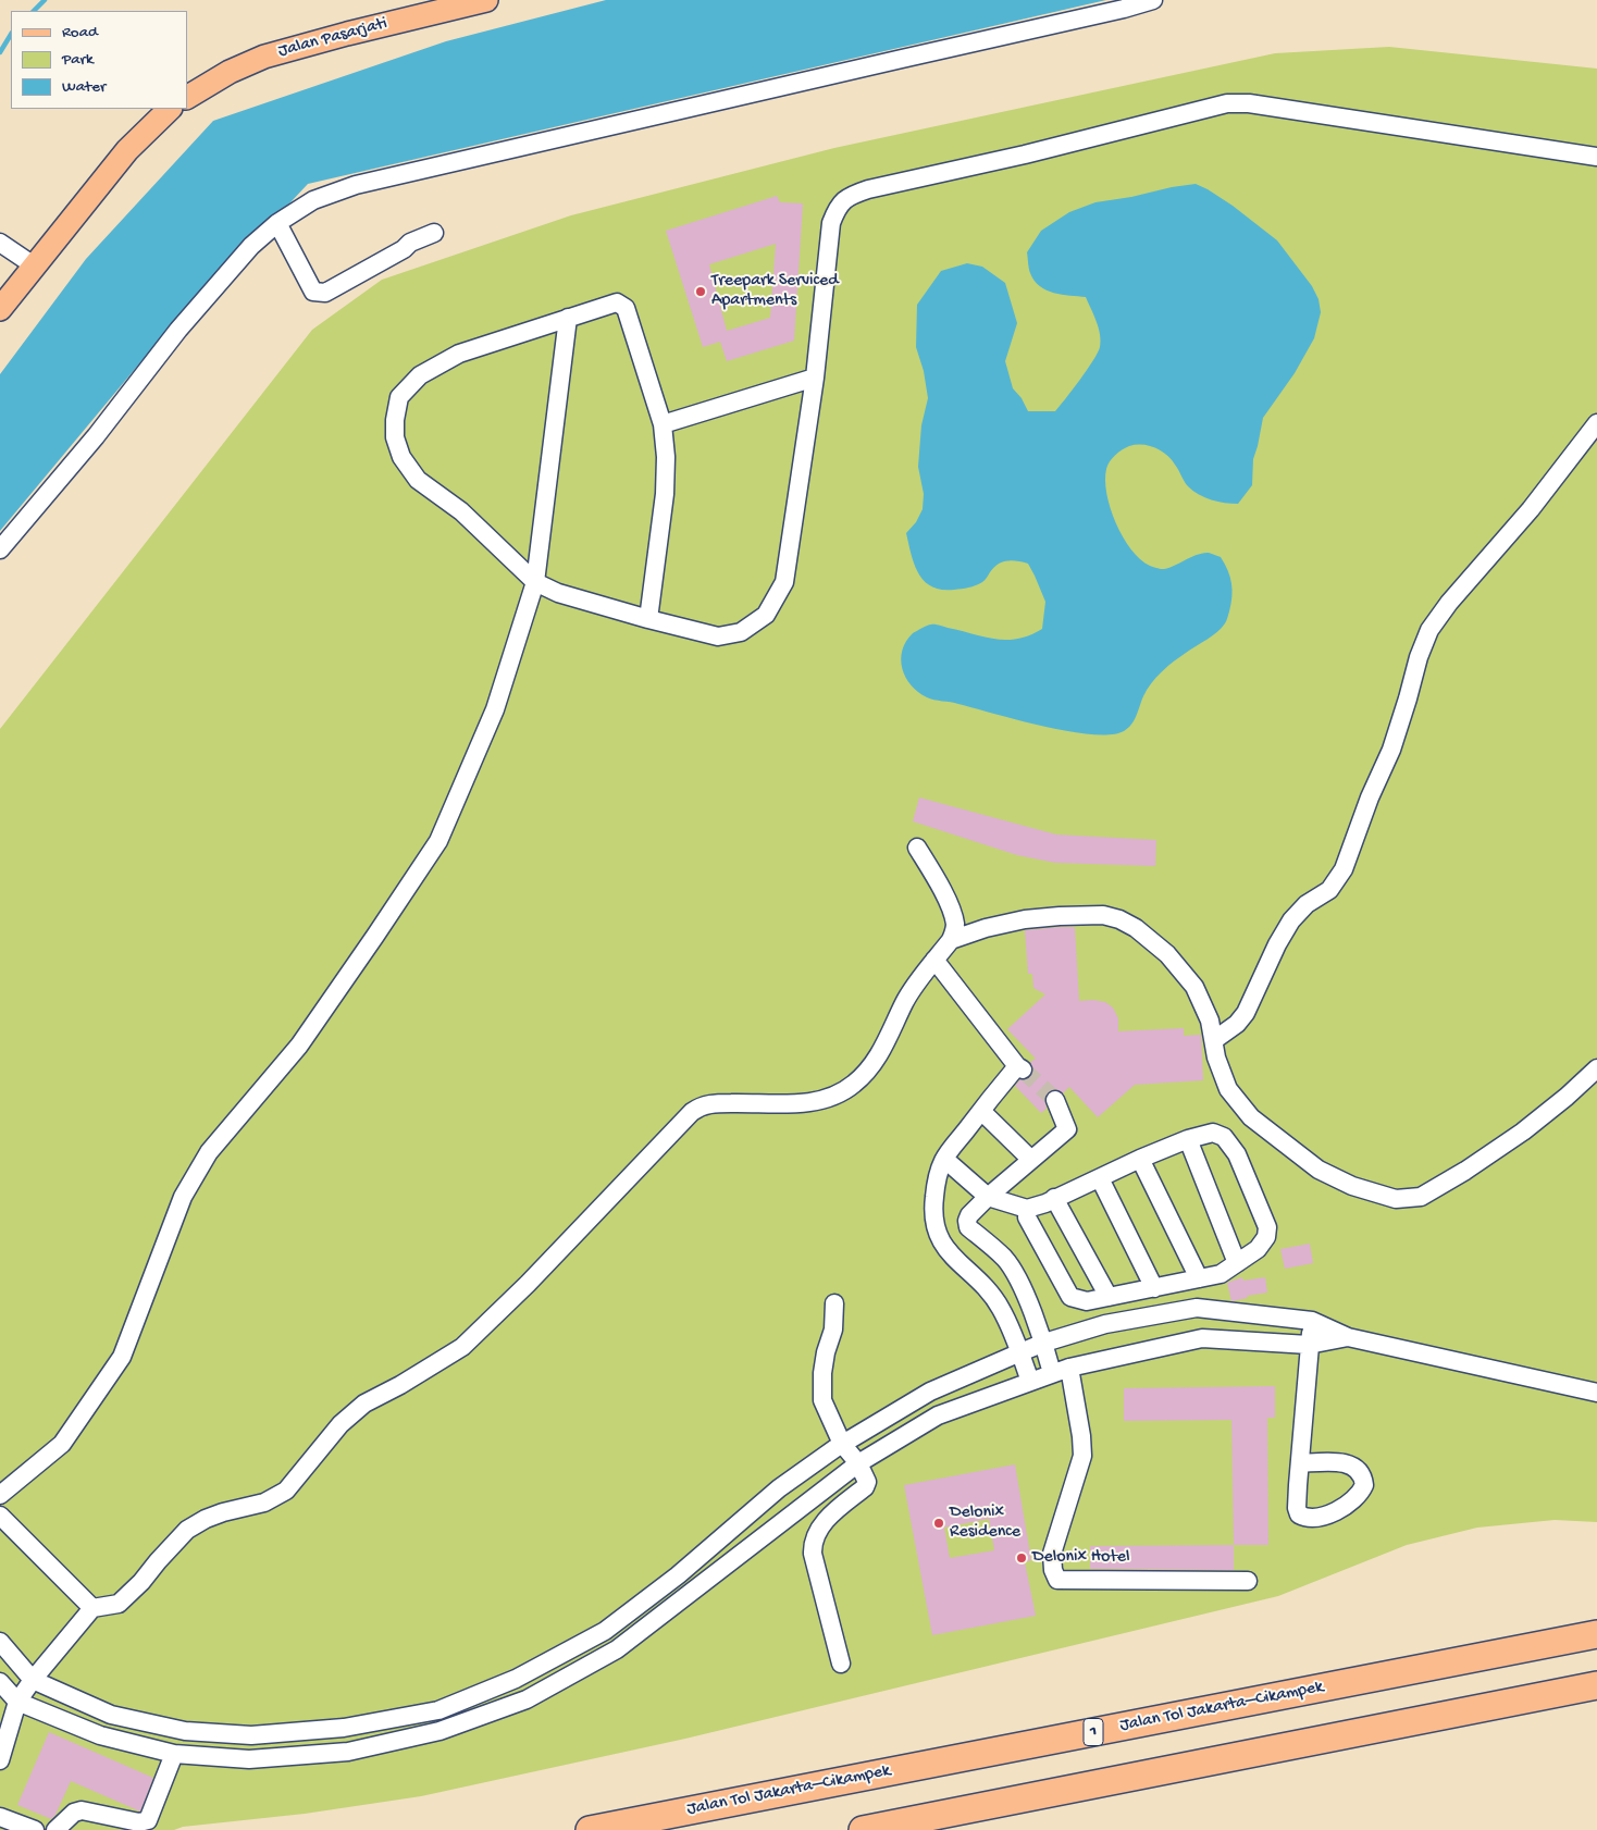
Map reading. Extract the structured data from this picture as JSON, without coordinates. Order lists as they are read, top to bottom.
{
  "streets": {
    "highway": ["Jalan Tol Jakarta–Cikampek", "1"],
    "main road": ["Jalan Pasarjati"]
  },
  "places": ["Treepark Serviced Apartments", "Delonix Residence", "Delonix Hotel"],
  "legend": ["Road", "Park", "Water"]
}
